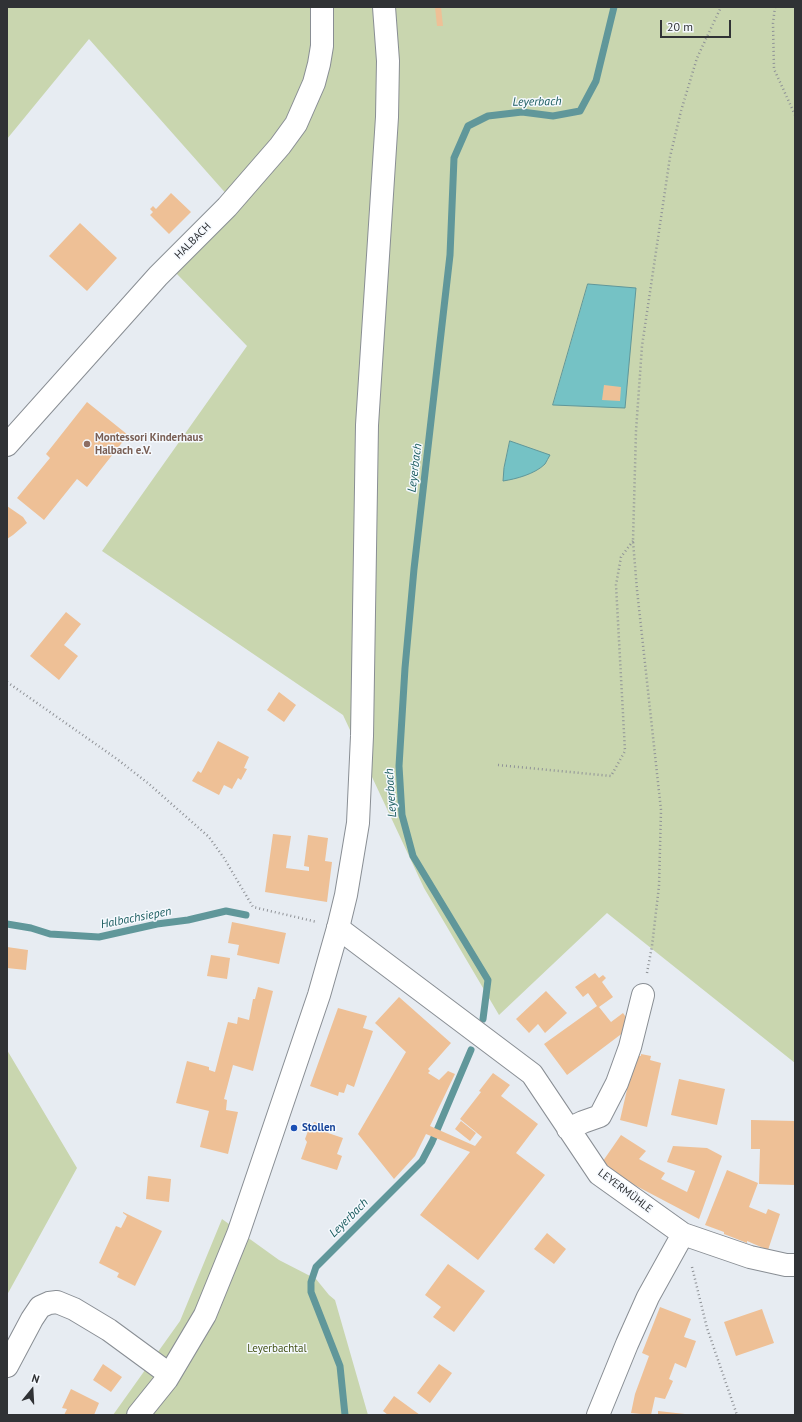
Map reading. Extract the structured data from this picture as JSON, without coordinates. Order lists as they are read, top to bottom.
{
  "streets": {
    "main road": ["HALBACH", "LEYERMÜHLE"]
  },
  "water": ["Leyerbach", "Halbachsiepen"],
  "parks": ["Leyerbachtal"],
  "places": ["Montessori Kinderhaus Halbach e.V.", "Stollen"],
  "scale_bar": "20 m",
  "north": "top"
}
